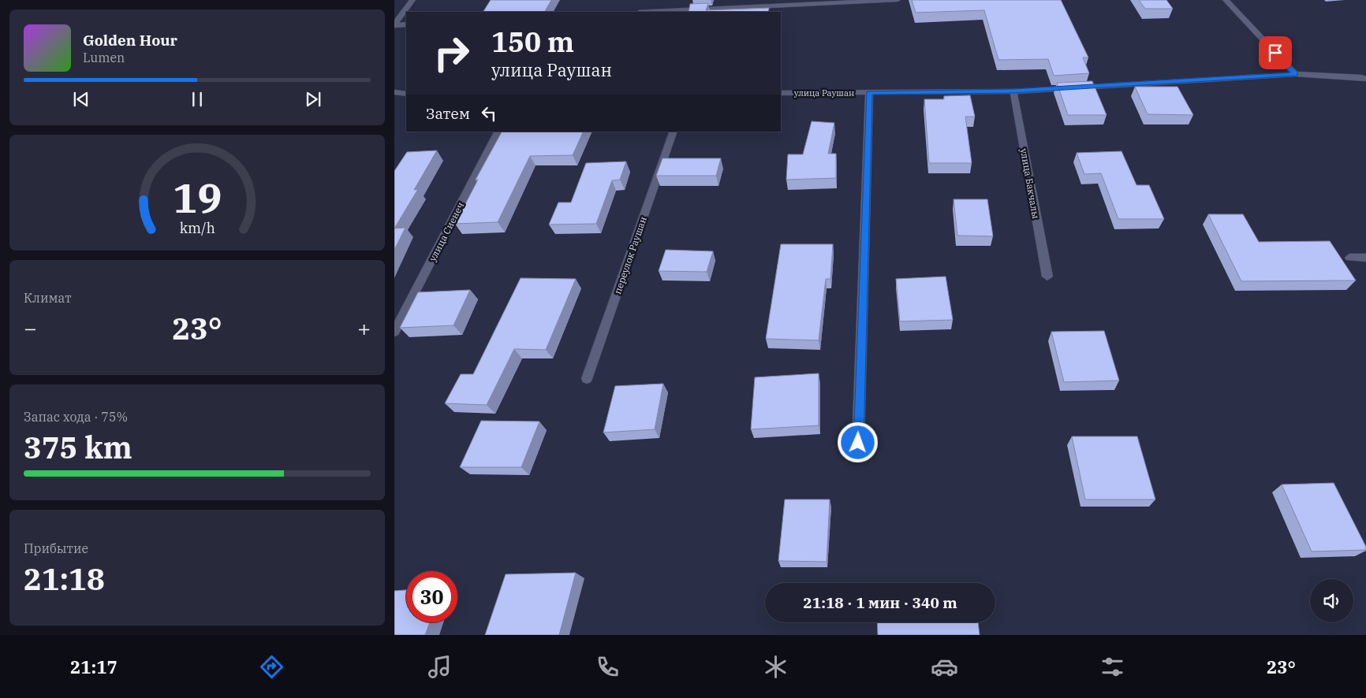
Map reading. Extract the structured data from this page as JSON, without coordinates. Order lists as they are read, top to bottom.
{
  "streets": {
    "street": [
      "улица Раушан",
      "улица Бакчалы",
      "улица Сиенеч",
      "переулок Раушан"
    ]
  },
  "crossings": [
    ["улица Раушан", "улица Бакчалы"]
  ],
  "page": {
    "turn": ["150 m", "улица Раушан"],
    "song": ["Golden Hour", "Lumen"],
    "then": "Затем",
    "tile": [
      "Климат",
      ["Запас хода · 75%", "375 km"],
      ["Прибытие", "21:18"]
    ],
    "heat": ["−", "23°", "+"],
    "limit": "30",
    "trip": "21:18 · 1 мин · 340 m",
    "tabs": ["21:17", "23°"],
    "gauge": ["19", "km/h"]
  }
}
